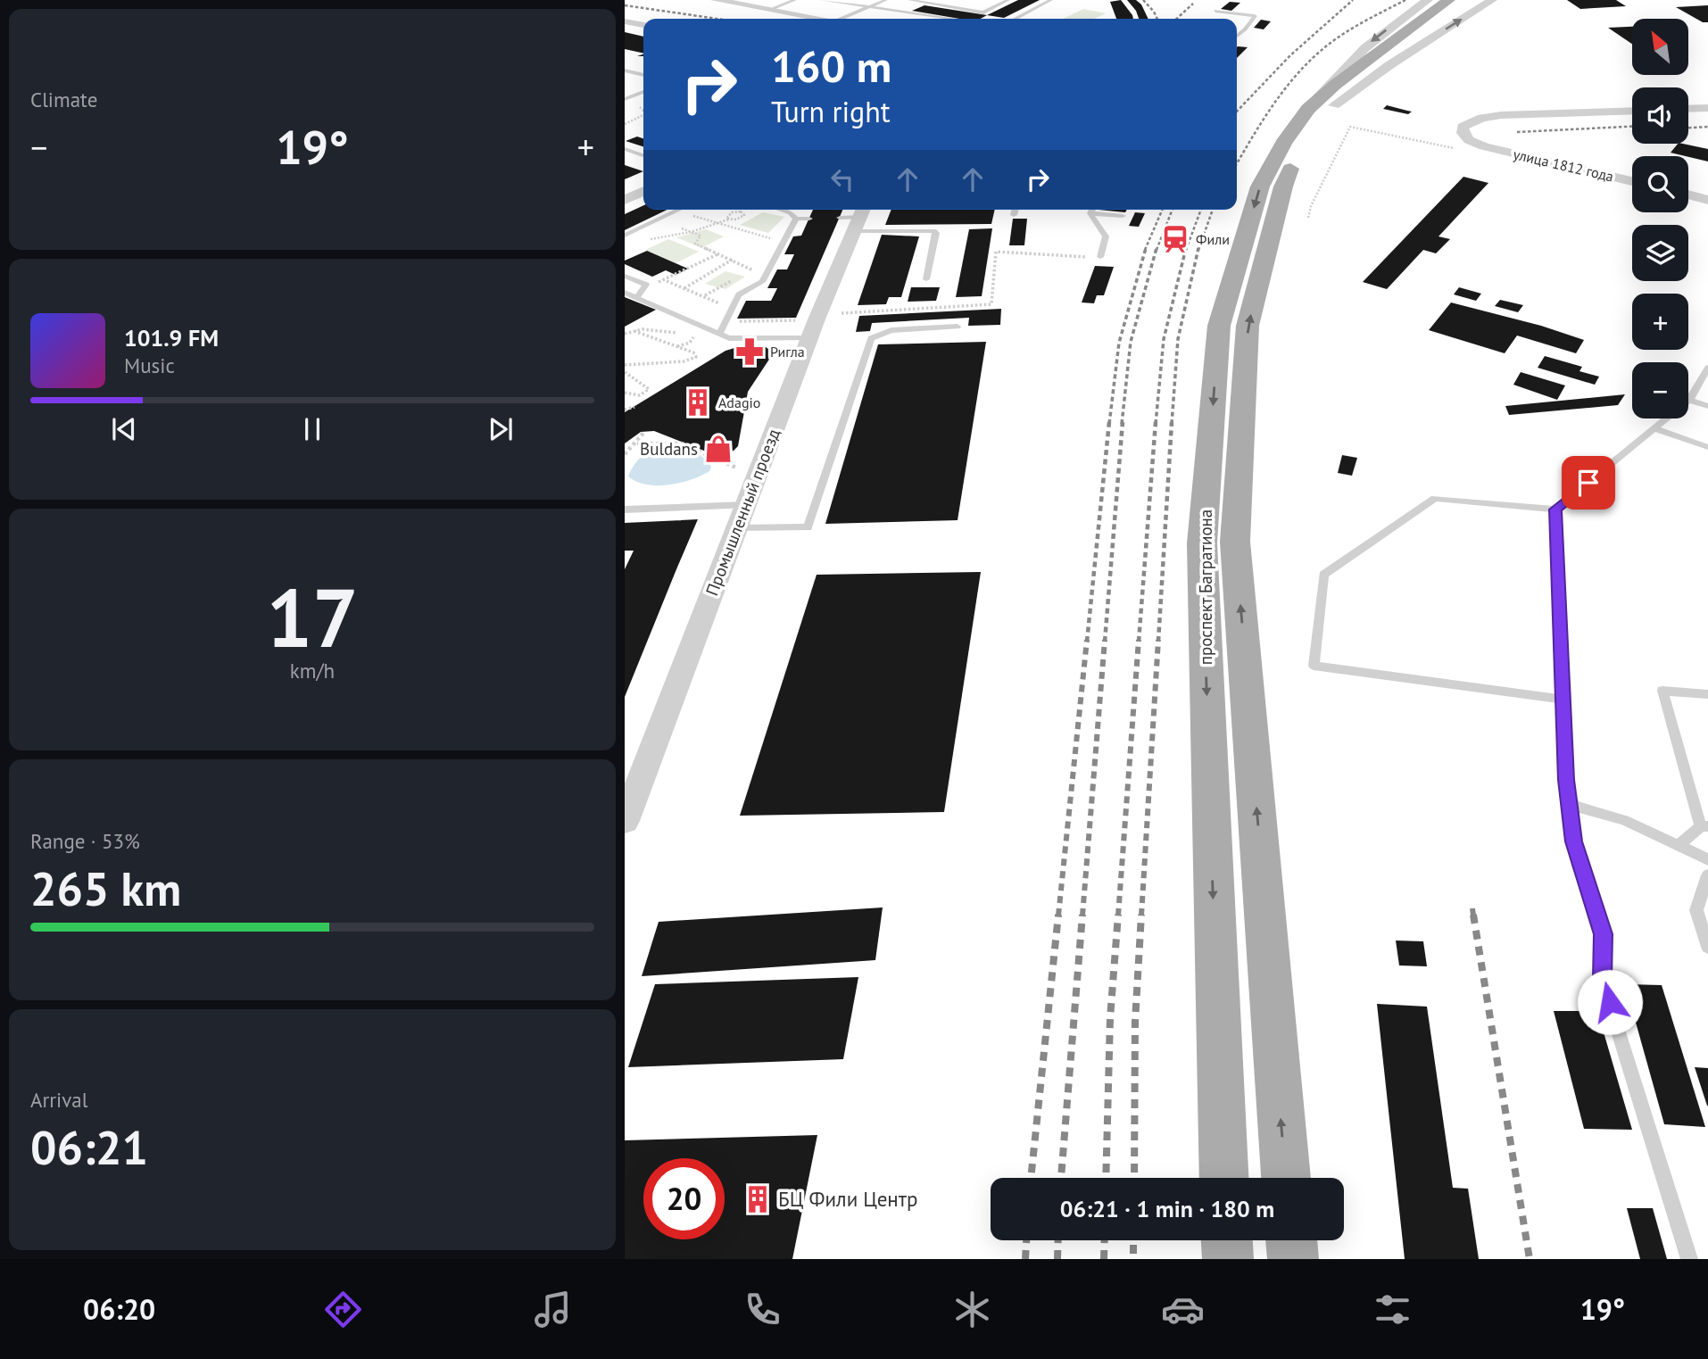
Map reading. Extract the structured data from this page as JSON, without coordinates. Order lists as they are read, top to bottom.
{
  "streets": {
    "main road": ["проспект Багратиона"],
    "street": ["улица 1812 года", "Промышленный проезд"]
  },
  "places": {
    "station": ["Фили"],
    "pharmacy": ["Ригла"],
    "building": ["Adagio", "БЦ Фили Центр"],
    "shop": ["Buldans"]
  },
  "north": "top left",
  "page": {
    "tile": [
      "Climate",
      ["17", "km/h"],
      ["Range · 53%", "265 km"],
      ["Arrival", "06:21"]
    ],
    "map_buttons": ["+", "−"],
    "turn": ["160 m", "Turn right"],
    "heat": ["−", "19°", "+"],
    "song": ["101.9 FM", "Music"],
    "limit": "20",
    "trip": "06:21 · 1 min · 180 m",
    "tabs": ["06:20", "19°"]
  }
}
